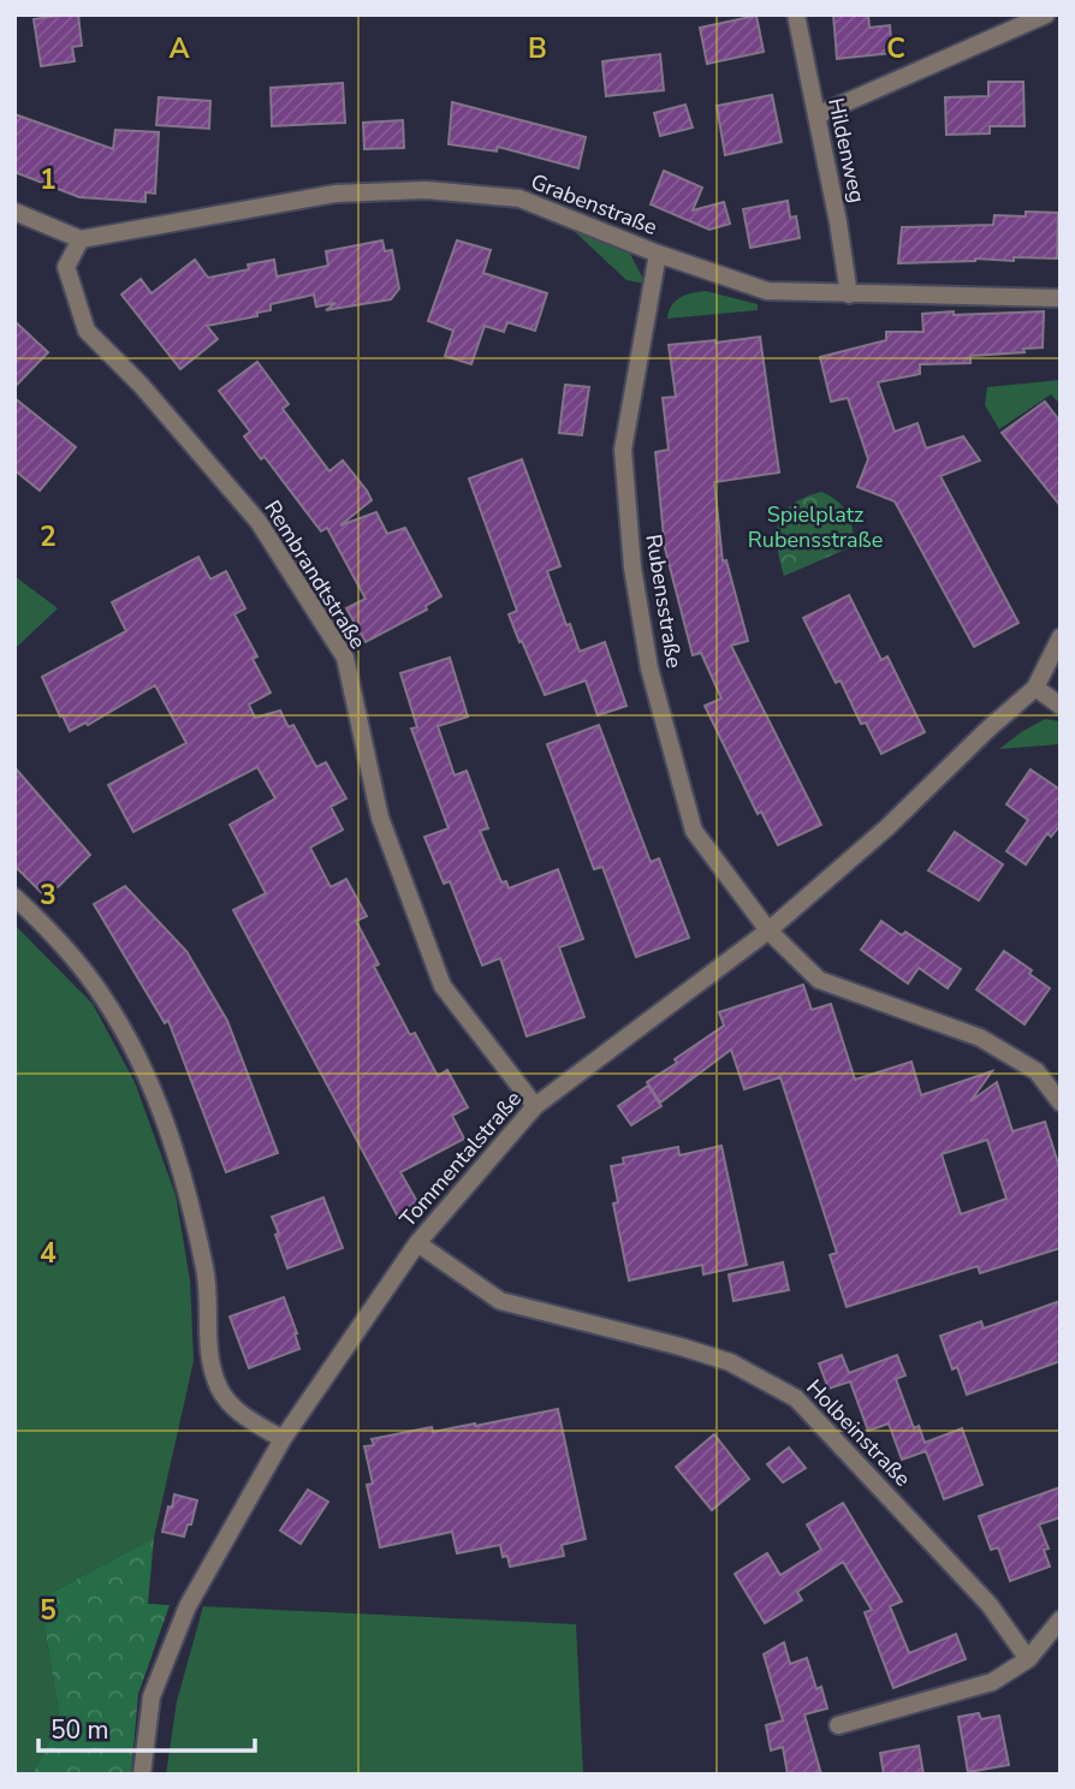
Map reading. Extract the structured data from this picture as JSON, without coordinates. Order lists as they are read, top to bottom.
{
  "streets": {
    "street": [
      "Hildenweg",
      "Grabenstraße",
      "Rembrandtstraße",
      "Rubensstraße",
      "Tommentalstraße",
      "Holbeinstraße"
    ]
  },
  "crossings": [
    ["Hildenweg", "Grabenstraße"],
    ["Grabenstraße", "Rembrandtstraße"],
    ["Grabenstraße", "Rubensstraße"],
    ["Rembrandtstraße", "Tommentalstraße"],
    ["Rubensstraße", "Tommentalstraße"],
    ["Tommentalstraße", "Holbeinstraße"]
  ],
  "parks": ["Spielplatz Rubensstraße"],
  "scale_bar": "50 m",
  "grid": {
    "columns": ["A", "B", "C"],
    "rows": [
      "1",
      "2",
      "3",
      "4",
      "5"
    ]
  }
}
